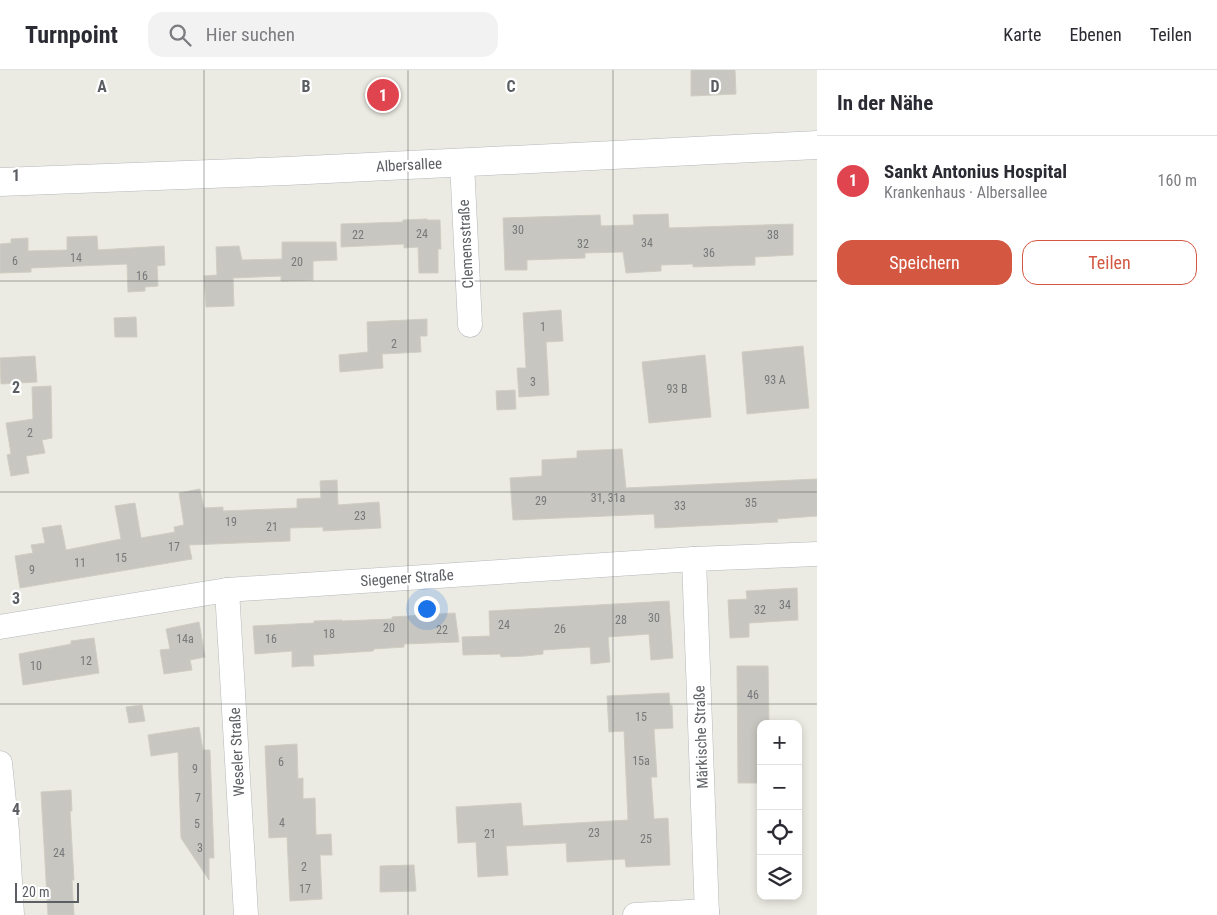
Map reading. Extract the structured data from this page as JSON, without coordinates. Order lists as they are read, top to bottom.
{
  "streets": {
    "street": [
      "Albersallee",
      "Clemensstraße",
      "Siegener Straße",
      "Märkische Straße",
      "Weseler Straße"
    ]
  },
  "crossings": [
    ["Albersallee", "Clemensstraße"],
    ["Siegener Straße", "Märkische Straße"],
    ["Siegener Straße", "Weseler Straße"]
  ],
  "house_numbers": [
    "30",
    "24",
    "22",
    "38",
    "34",
    "32",
    "36",
    "14",
    "6",
    "20",
    "16",
    "1",
    "2",
    "93 A",
    "3",
    "93 B",
    "2",
    "31, 31a",
    "29",
    "35",
    "33",
    "23",
    "19",
    "21",
    "17",
    "15",
    "11",
    "9",
    "34",
    "32",
    "30",
    "28",
    "24",
    "20",
    "26",
    "22",
    "18",
    "14a",
    "16",
    "12",
    "10",
    "46",
    "15",
    "15a",
    "6",
    "9",
    "7",
    "4",
    "5",
    "23",
    "21",
    "25",
    "3",
    "24",
    "2",
    "17"
  ],
  "scale_bar": "20 m",
  "page": {
    "header": "Turnpoint",
    "search": "Hier suchen",
    "nav": ["Karte", "Ebenen", "Teilen"],
    "heading": "In der Nähe",
    "pins": "1",
    "list": [
      {
        "mark": "1",
        "name": "Sankt Antonius Hospital",
        "note": "Krankenhaus · Albersallee",
        "value": "160 m"
      }
    ],
    "buttons": ["Speichern", "Teilen"],
    "map_buttons": ["+", "−"],
    "scale": "20 m"
  },
  "grid": {
    "columns": [
      "A",
      "B",
      "C",
      "D"
    ],
    "rows": [
      "1",
      "2",
      "3",
      "4"
    ]
  }
}
